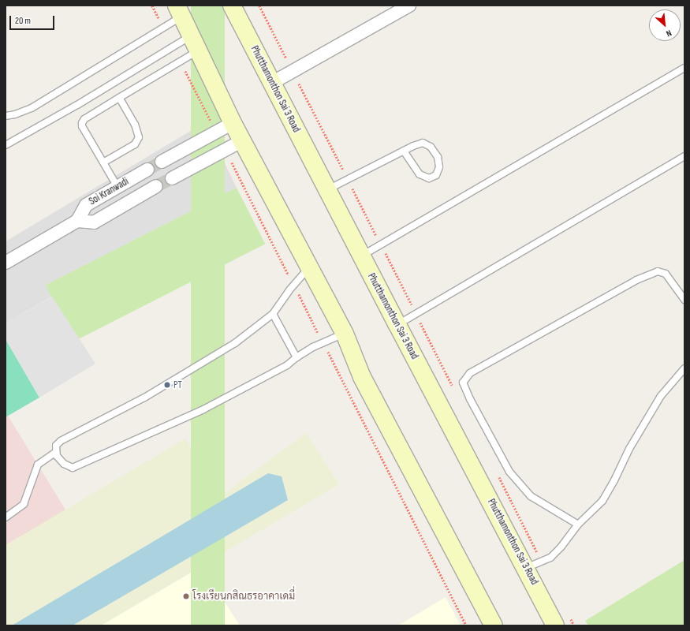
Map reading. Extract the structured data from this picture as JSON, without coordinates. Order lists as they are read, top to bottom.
{
  "streets": {
    "main road": ["Phutthamonthon Sai 3 Road"],
    "street": ["Soi Kranwadi"]
  },
  "places": ["PT", "โรงเรียนกสิณธรอาคาเดมี่"],
  "scale_bar": "20 m",
  "north": "bottom right"
}
